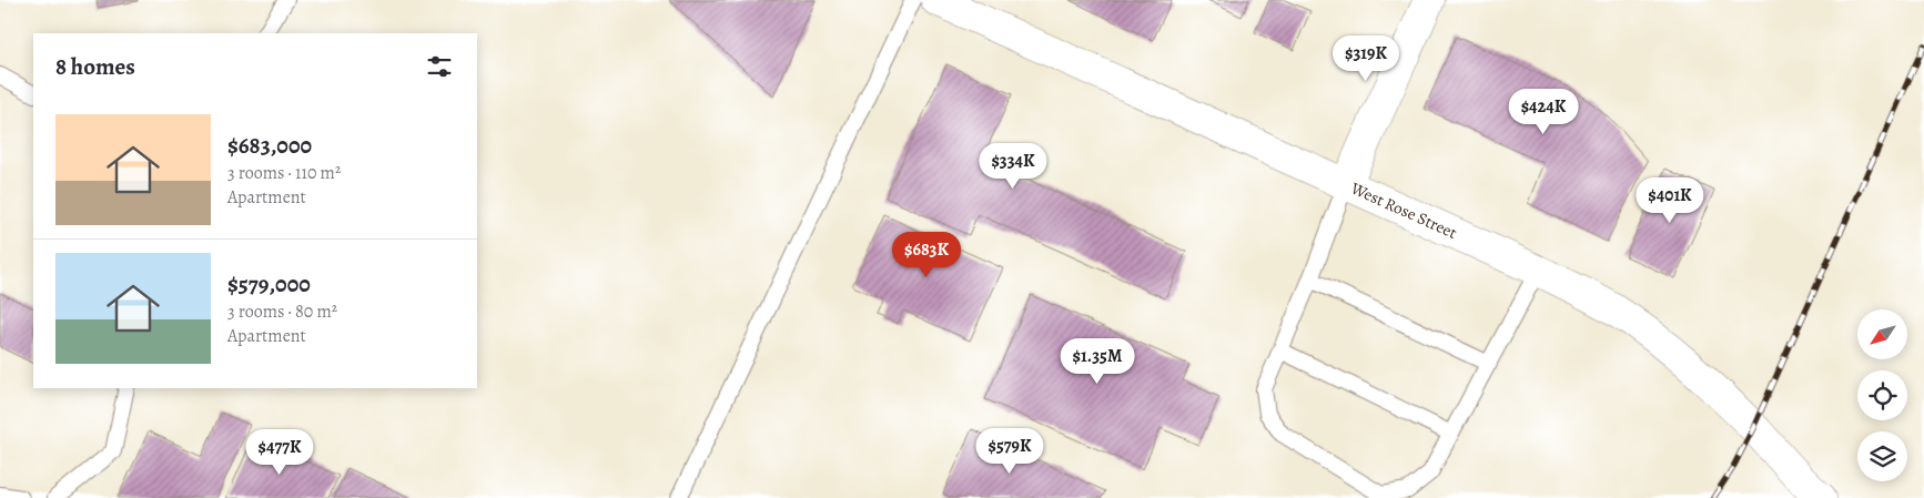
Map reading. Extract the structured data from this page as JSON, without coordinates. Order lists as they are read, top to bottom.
{
  "streets": {
    "main road": ["West Rose Street"]
  },
  "north": "bottom left",
  "page": {
    "heading": "8 homes",
    "price": [
      "$319K",
      "$424K",
      "$334K",
      "$401K",
      "$683K",
      "$1.35M",
      "$579K",
      "$477K"
    ],
    "list": [
      {
        "name": "$683,000",
        "note": "3 rooms · 110 m² · Apartment"
      },
      {
        "name": "$579,000",
        "note": "3 rooms · 80 m² · Apartment"
      }
    ]
  }
}
